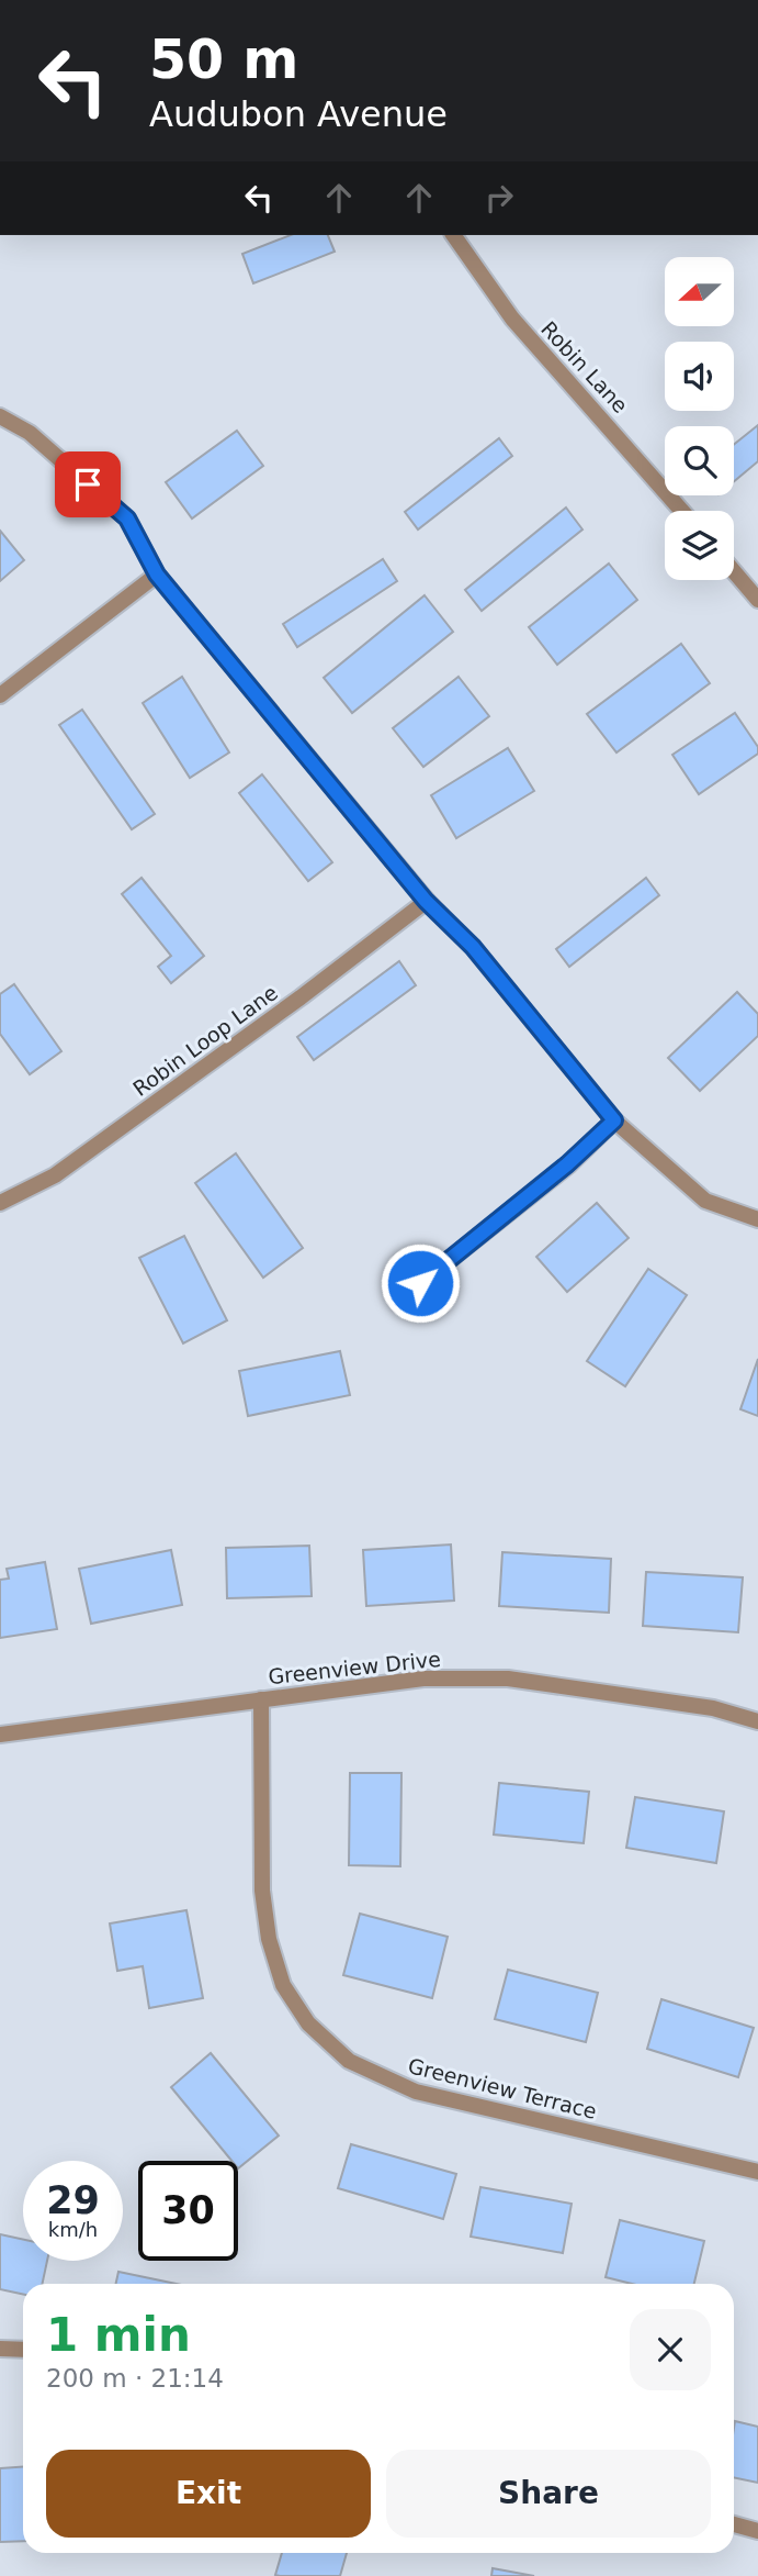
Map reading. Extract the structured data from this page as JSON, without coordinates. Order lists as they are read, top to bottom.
{
  "streets": {
    "street": [
      "Robin Lane",
      "Robin Loop Lane",
      "Greenview Drive",
      "Greenview Terrace"
    ]
  },
  "crossings": [
    ["Greenview Drive", "Greenview Terrace"]
  ],
  "north": "left",
  "page": {
    "turn": ["50 m", "Audubon Avenue"],
    "speed": "29 km/h",
    "limit": "30",
    "heading": ["1 min", "200 m · 21:14"],
    "buttons": ["Exit", "Share"]
  }
}
